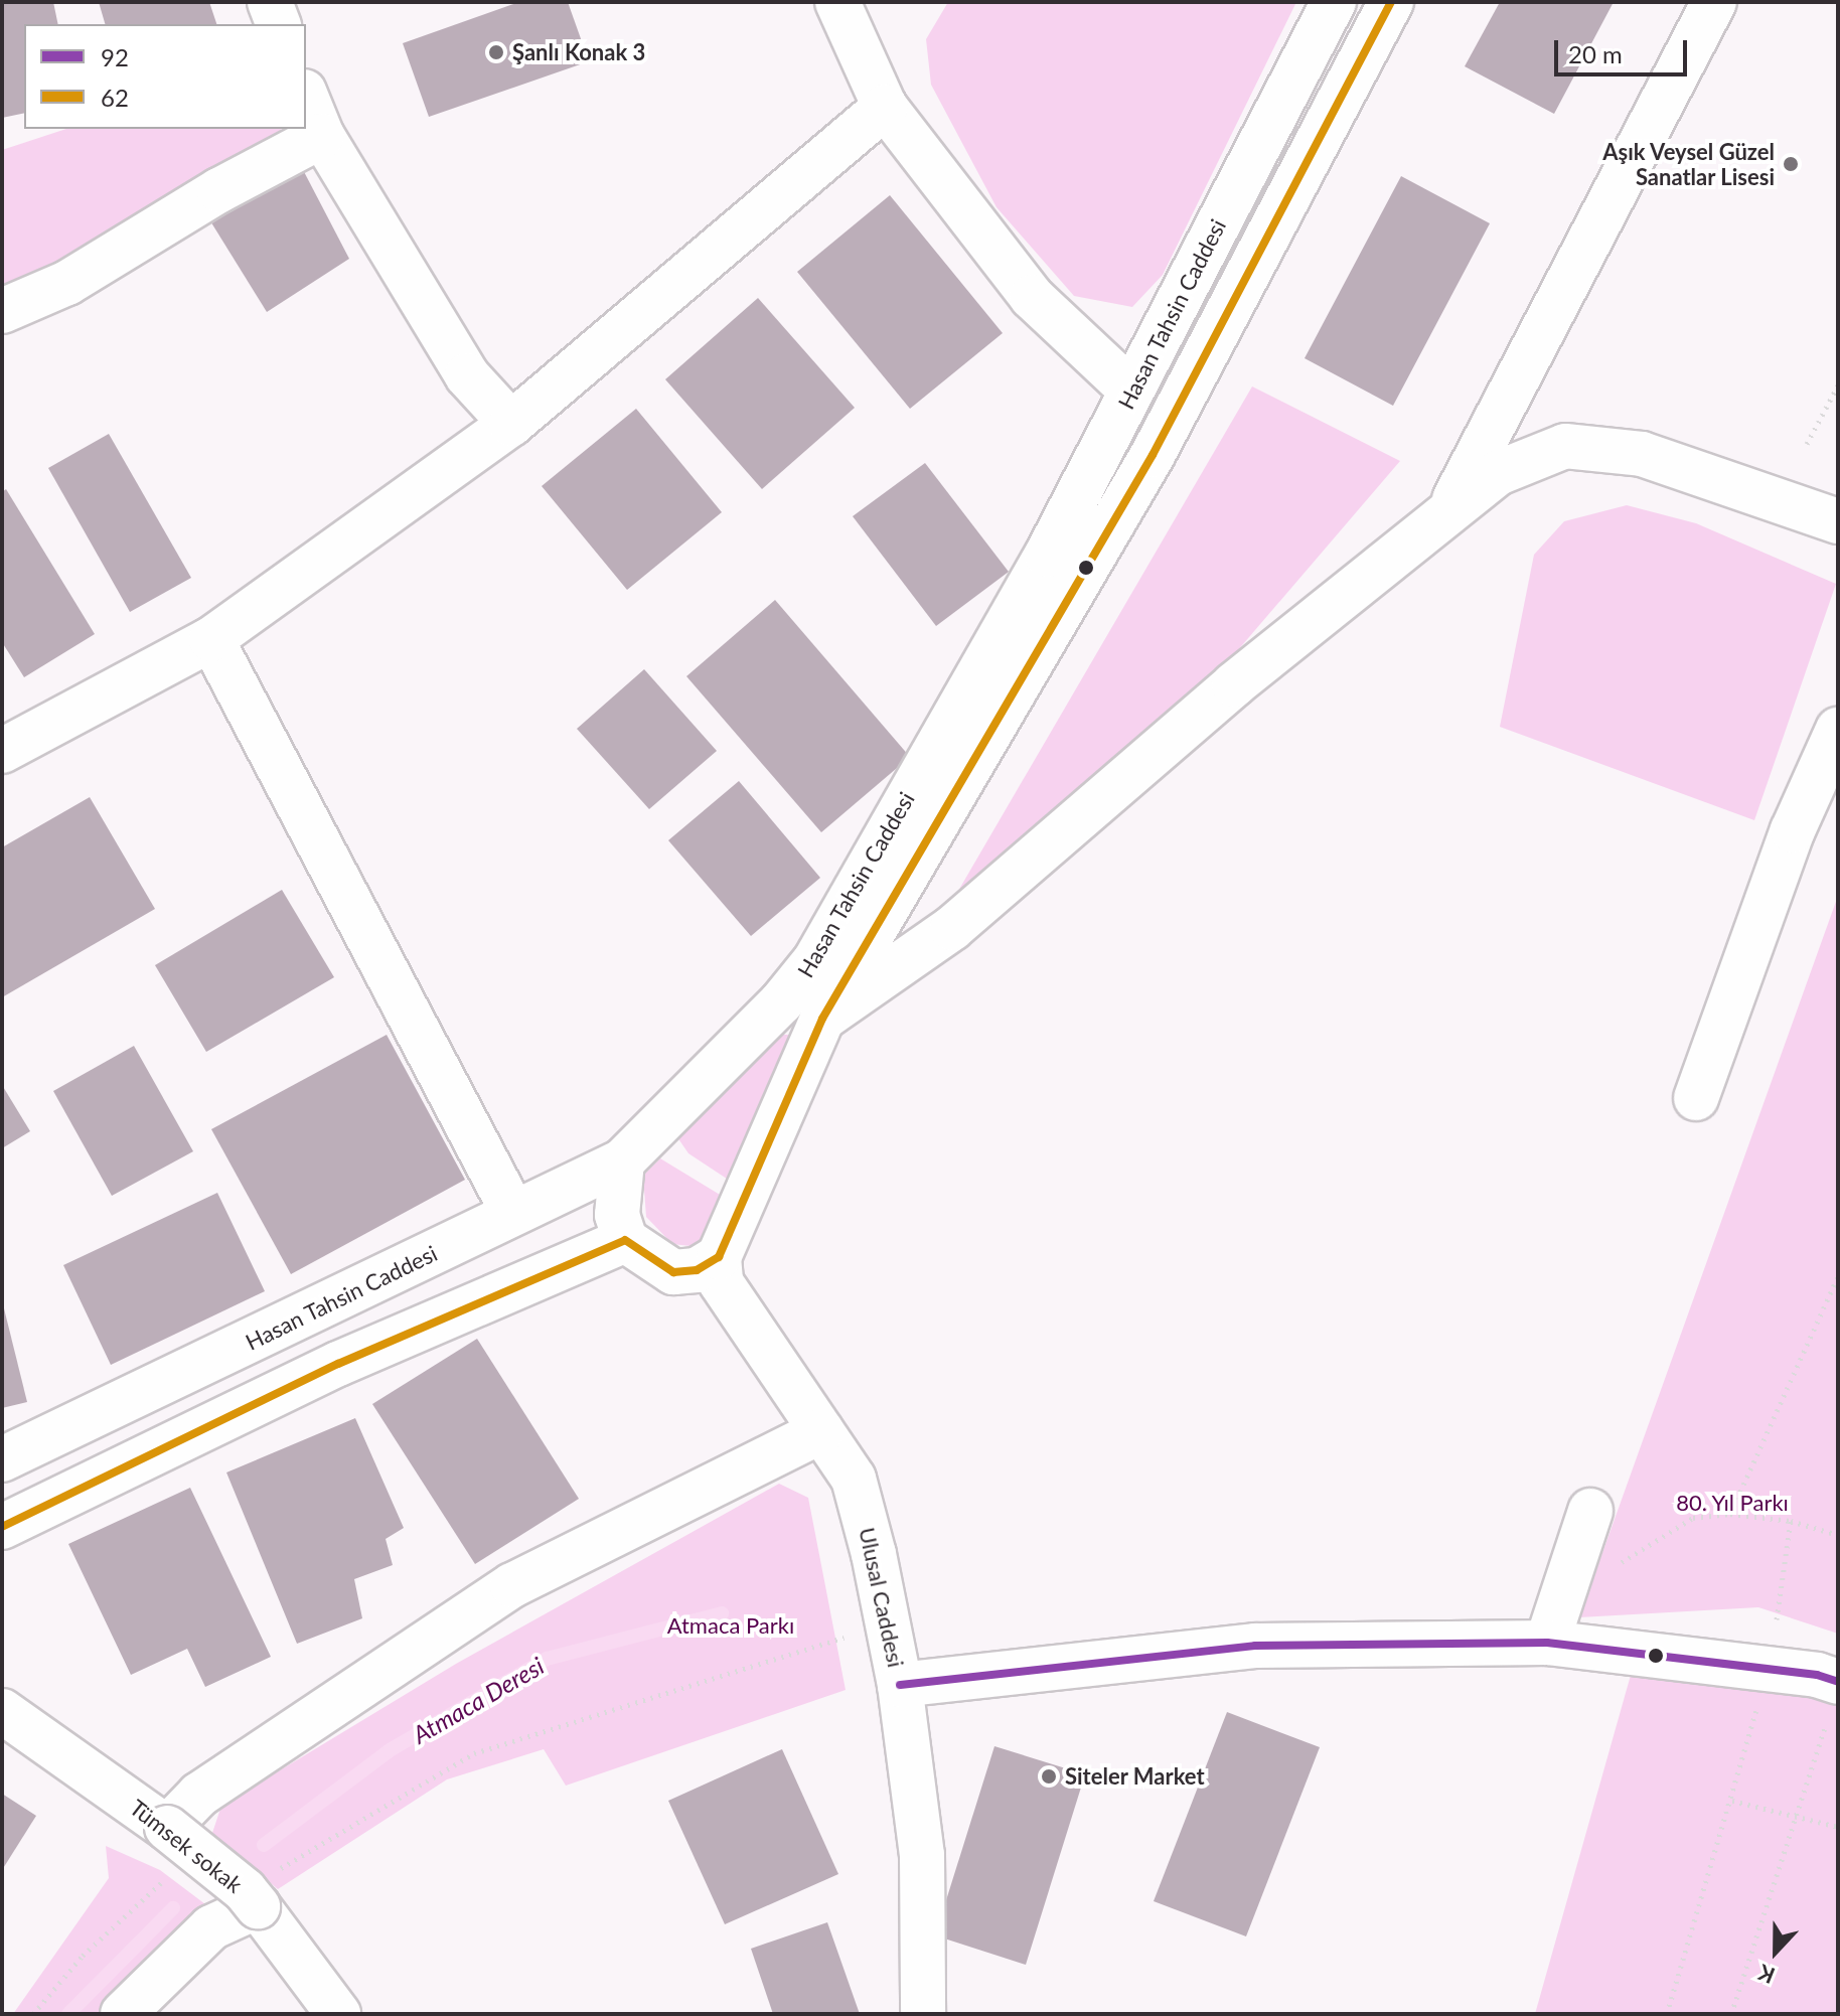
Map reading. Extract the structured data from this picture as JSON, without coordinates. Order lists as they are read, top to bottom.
{
  "streets": {
    "street": ["Hasan Tahsin Caddesi", "Ulusal Caddesi", "Tümsek sokak"]
  },
  "water": ["Atmaca Deresi"],
  "parks": ["80. Yıl Parkı", "Atmaca Parkı"],
  "places": ["Şanlı Konak 3", "Aşık Veysel Güzel Sanatlar Lisesi", "Siteler Market"],
  "lines": ["transit line 62", "transit line 92"],
  "legend": ["92", "62"],
  "scale_bar": "20 m",
  "north": "bottom"
}
